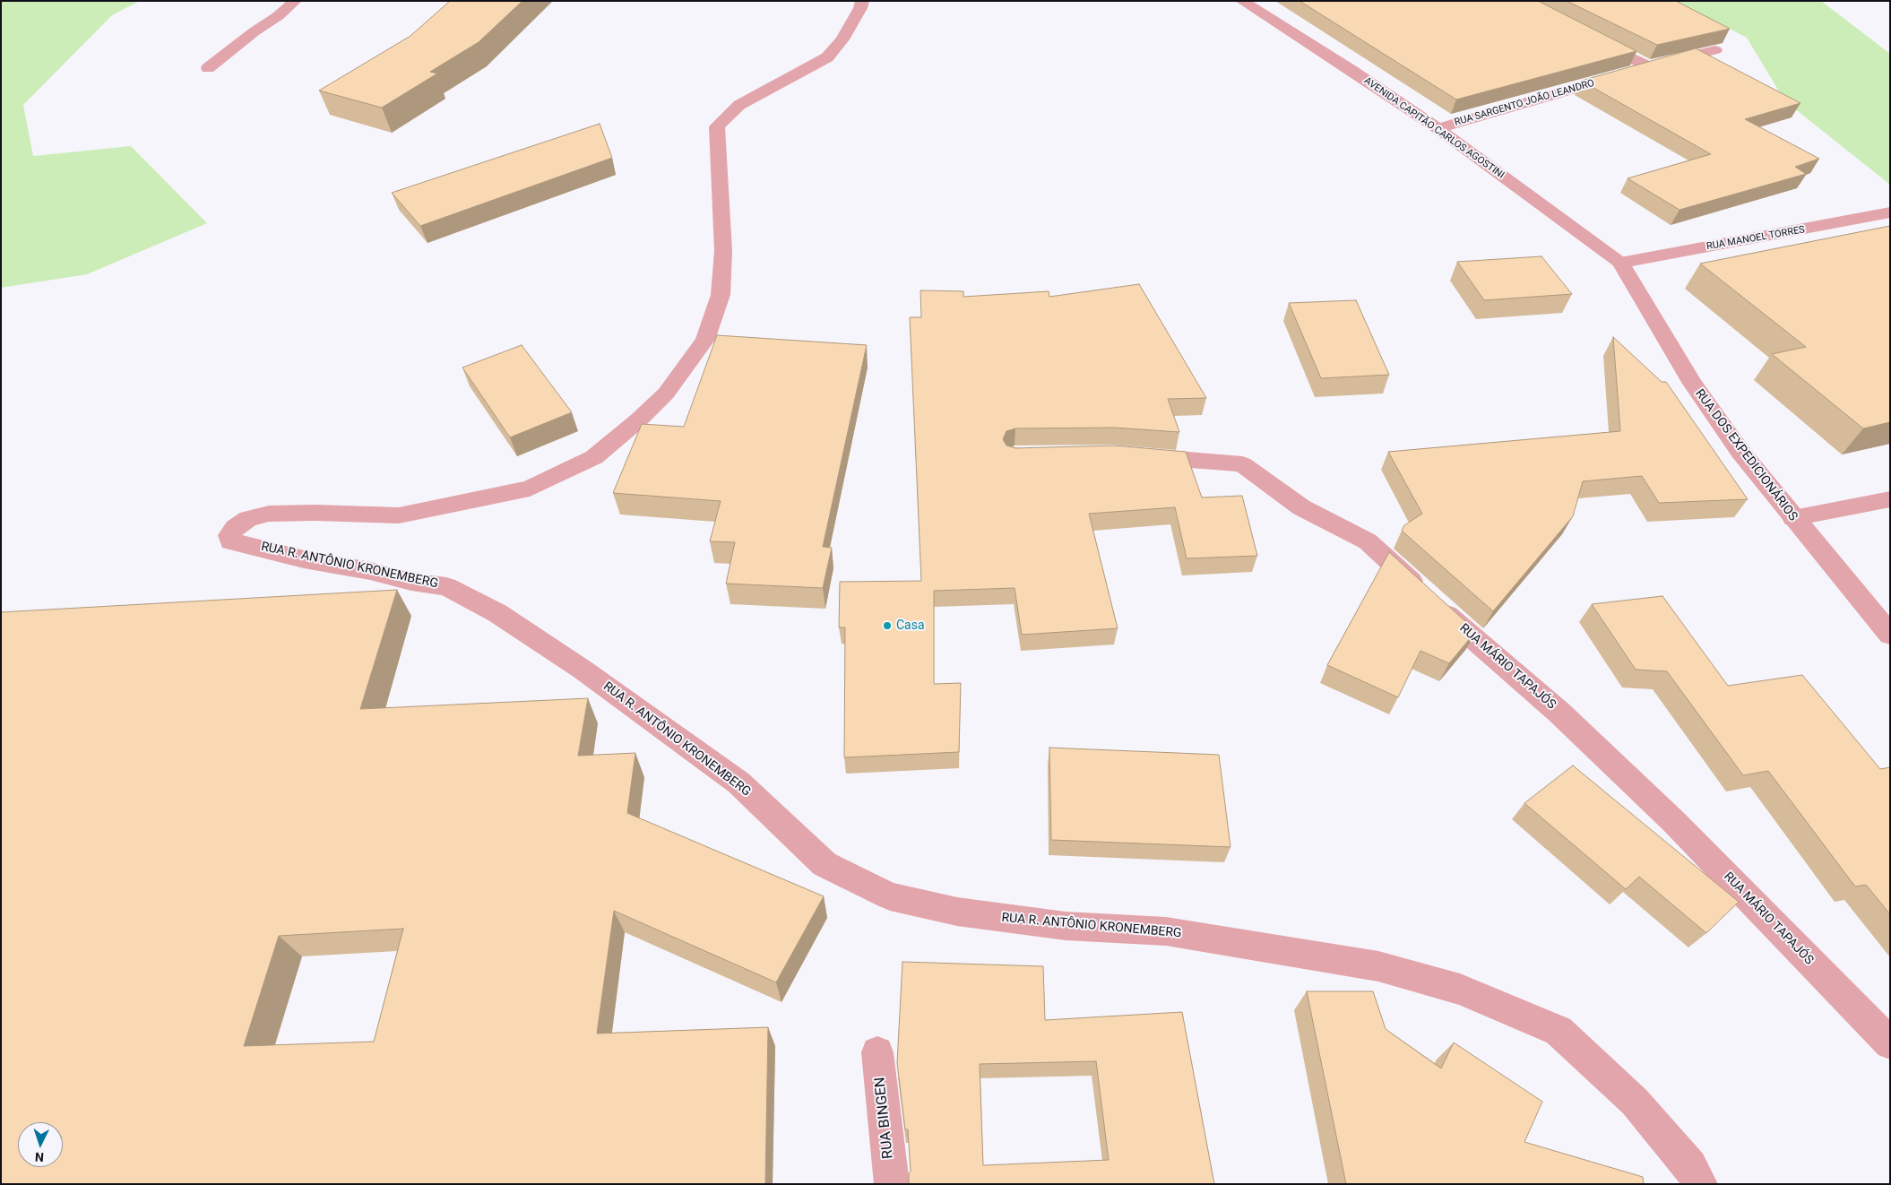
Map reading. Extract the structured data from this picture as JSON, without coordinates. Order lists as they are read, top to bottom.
{
  "streets": {
    "street": [
      "RUA SARGENTO JOÃO LEANDRO",
      "AVENIDA CAPITÃO CARLOS AGOSTINI",
      "RUA MANOEL TORRES",
      "RUA DOS EXPEDICIONÁRIOS",
      "RUA R. ANTÔNIO KRONEMBERG",
      "RUA MÁRIO TAPAJÓS",
      "RUA BINGEN"
    ]
  },
  "crossings": [
    ["RUA SARGENTO JOÃO LEANDRO", "AVENIDA CAPITÃO CARLOS AGOSTINI"],
    ["AVENIDA CAPITÃO CARLOS AGOSTINI", "RUA MANOEL TORRES"],
    ["AVENIDA CAPITÃO CARLOS AGOSTINI", "RUA DOS EXPEDICIONÁRIOS"],
    ["RUA MANOEL TORRES", "RUA DOS EXPEDICIONÁRIOS"]
  ],
  "places": ["Casa"],
  "north": "bottom"
}
